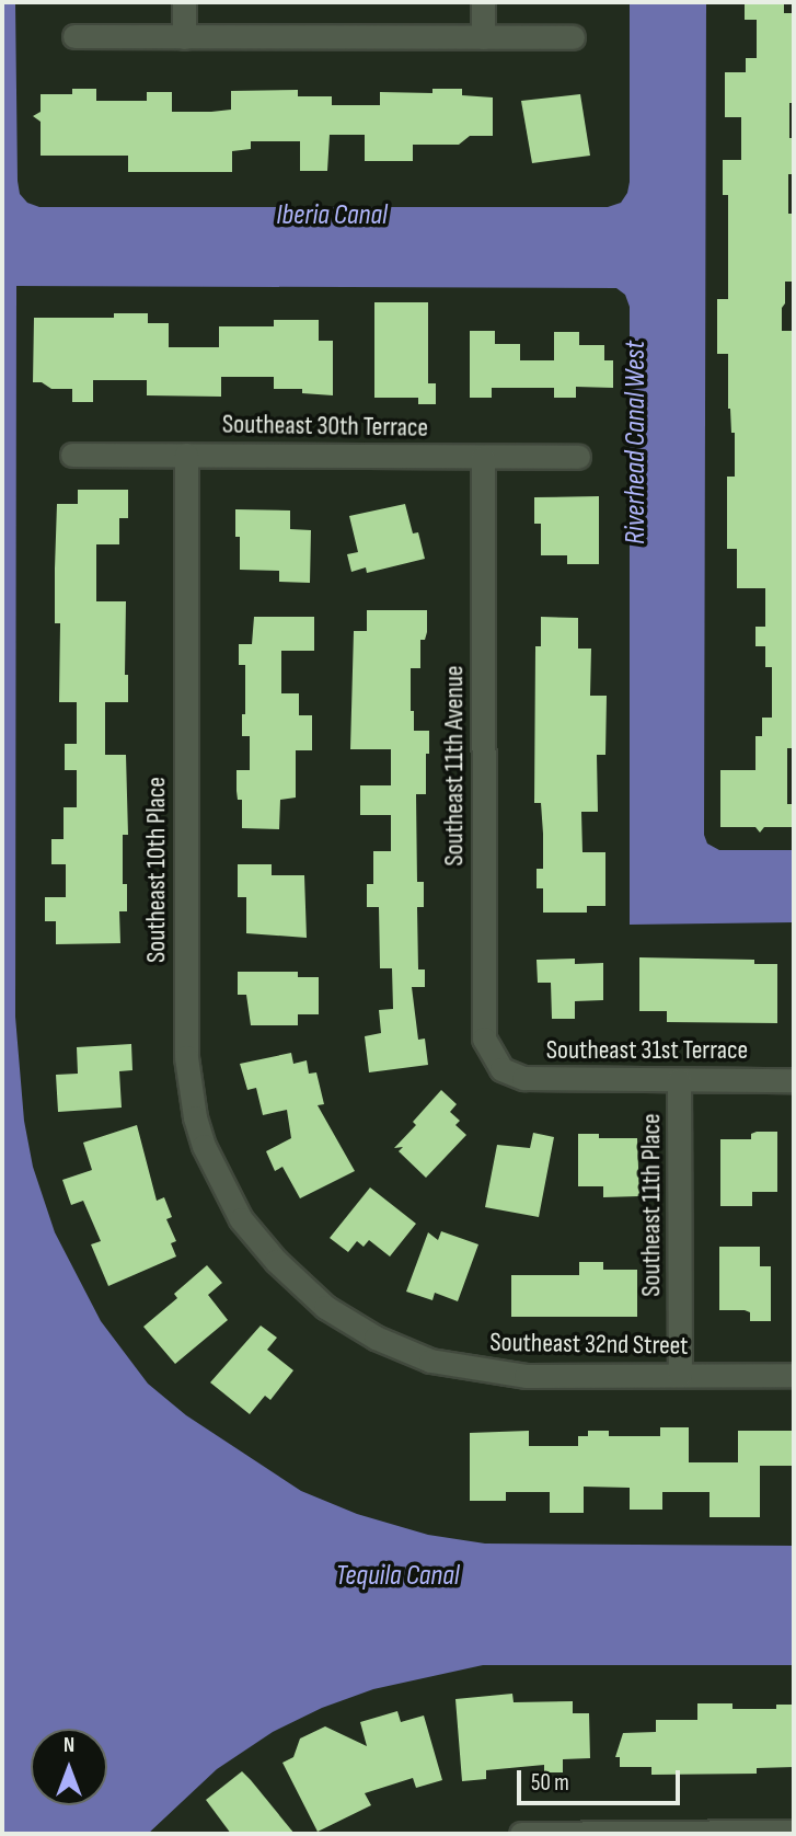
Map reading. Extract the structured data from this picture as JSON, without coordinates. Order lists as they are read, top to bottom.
{
  "streets": {
    "street": [
      "Southeast 30th Terrace",
      "Southeast 11th Avenue",
      "Southeast 10th Place",
      "Southeast 31st Terrace",
      "Southeast 11th Place",
      "Southeast 32nd Street"
    ]
  },
  "crossings": [
    ["Southeast 30th Terrace", "Southeast 11th Avenue"],
    ["Southeast 30th Terrace", "Southeast 10th Place"],
    ["Southeast 11th Avenue", "Southeast 31st Terrace"],
    ["Southeast 10th Place", "Southeast 32nd Street"],
    ["Southeast 31st Terrace", "Southeast 11th Place"],
    ["Southeast 11th Place", "Southeast 32nd Street"]
  ],
  "water": ["Iberia Canal", "Riverhead Canal West", "Tequila Canal"],
  "scale_bar": "50 m",
  "north": "top"
}
